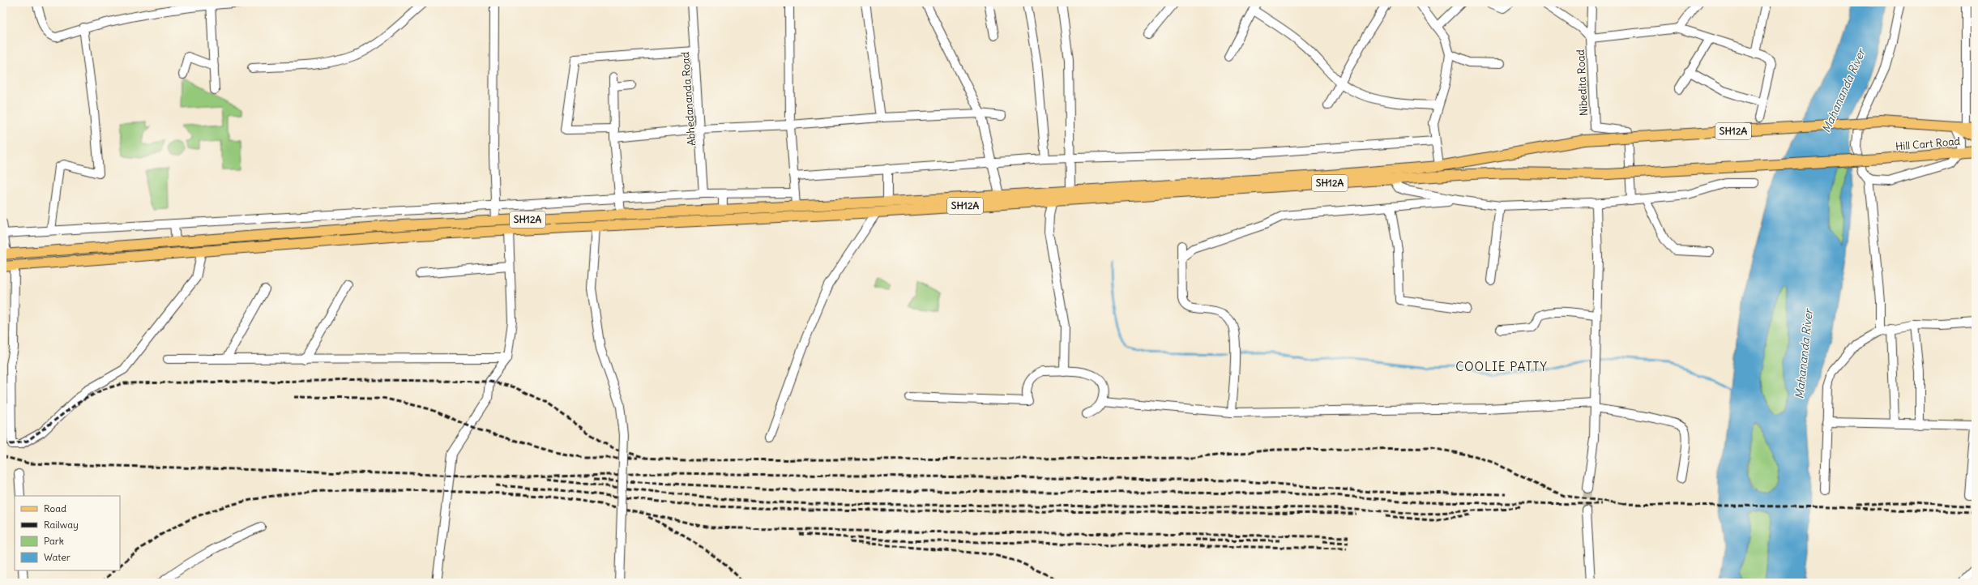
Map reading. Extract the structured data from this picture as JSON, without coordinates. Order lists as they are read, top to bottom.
{
  "streets": {
    "main road": ["SH12A", "Hill Cart Road"],
    "street": ["Nibedita Road", "Abhedananda Road"]
  },
  "crossings": [
    ["SH12A", "Hill Cart Road"]
  ],
  "districts": ["COOLIE PATTY"],
  "water": ["Mahananda River"],
  "legend": [
    "Road",
    "Railway",
    "Park",
    "Water"
  ]
}
